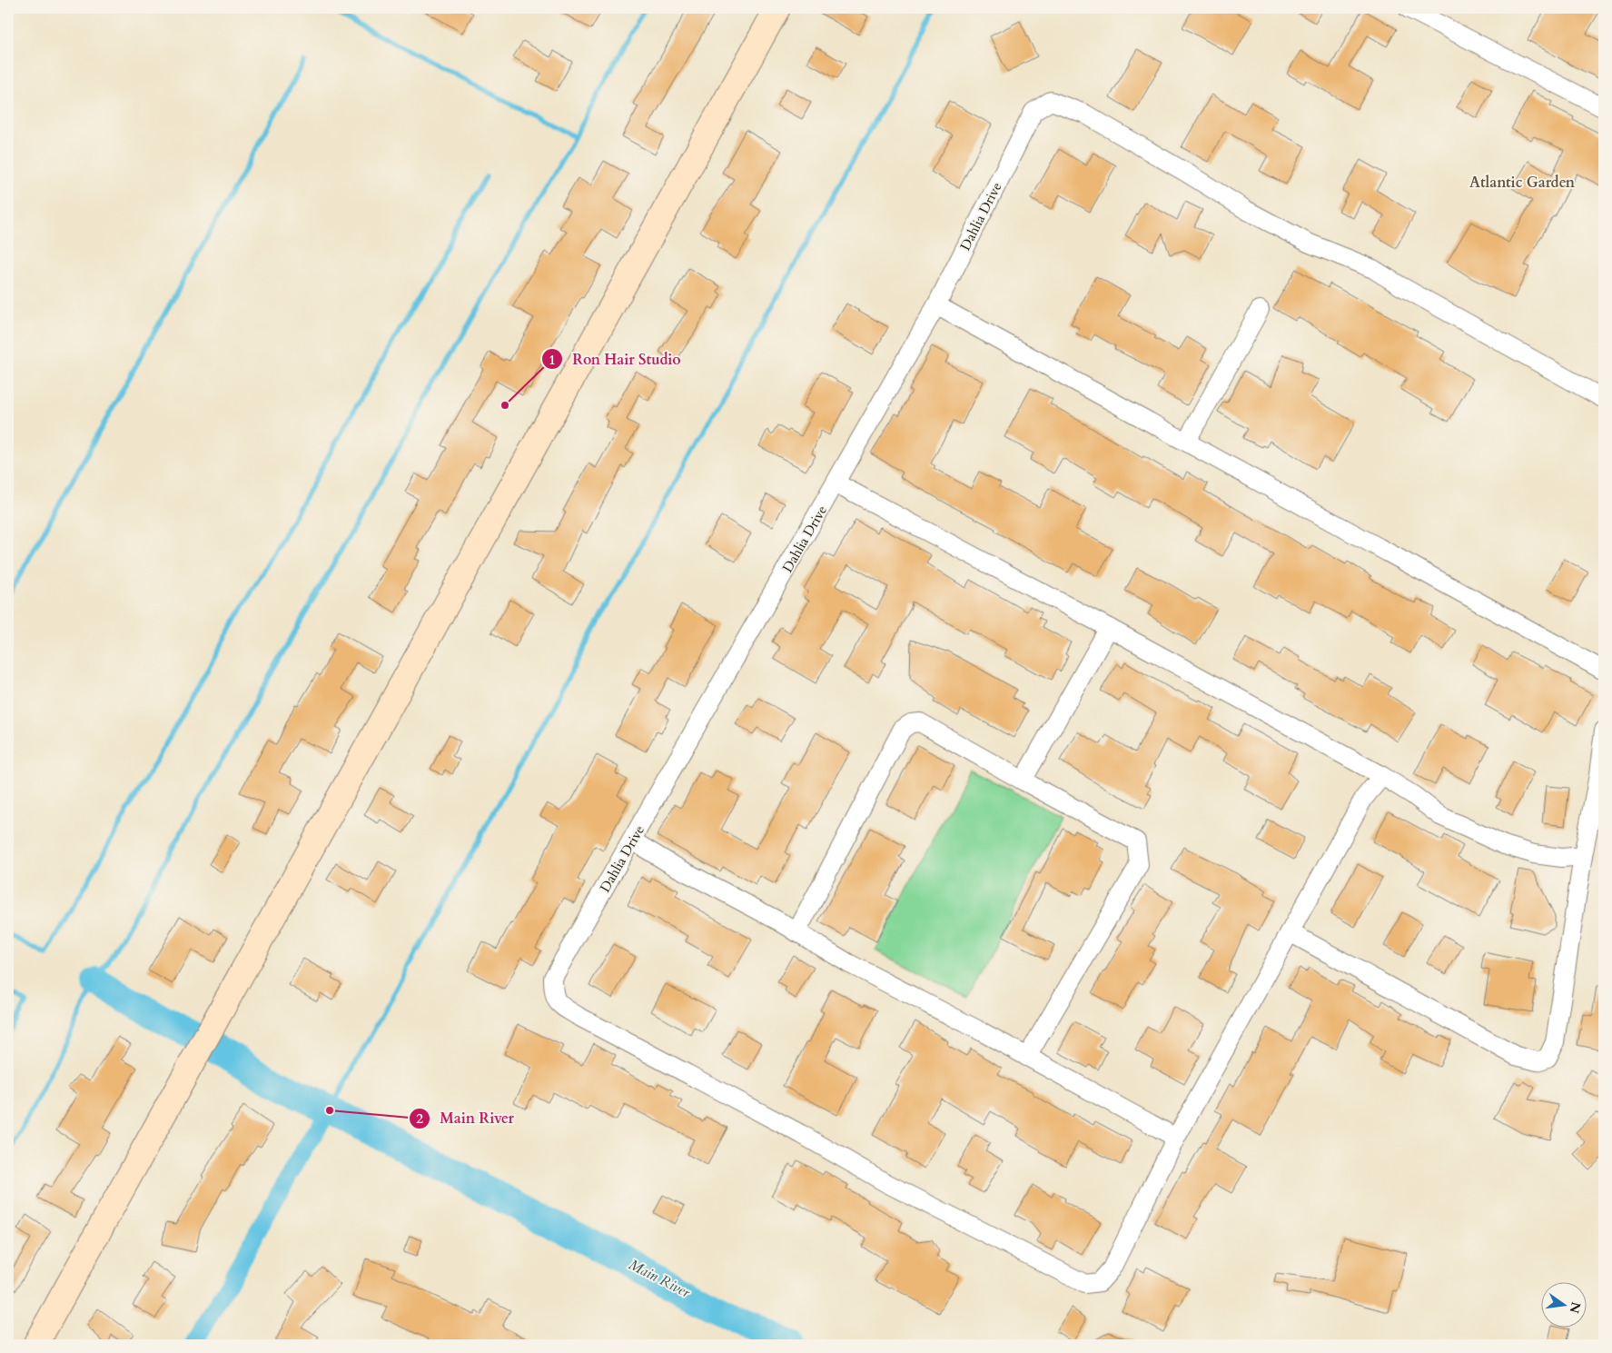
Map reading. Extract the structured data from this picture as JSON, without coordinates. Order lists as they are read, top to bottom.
{
  "streets": {
    "street": ["Dahlia Drive"]
  },
  "districts": ["Atlantic Garden"],
  "water": ["Main River"],
  "places": ["Ron Hair Studio", "Main River"],
  "north": "right"
}
